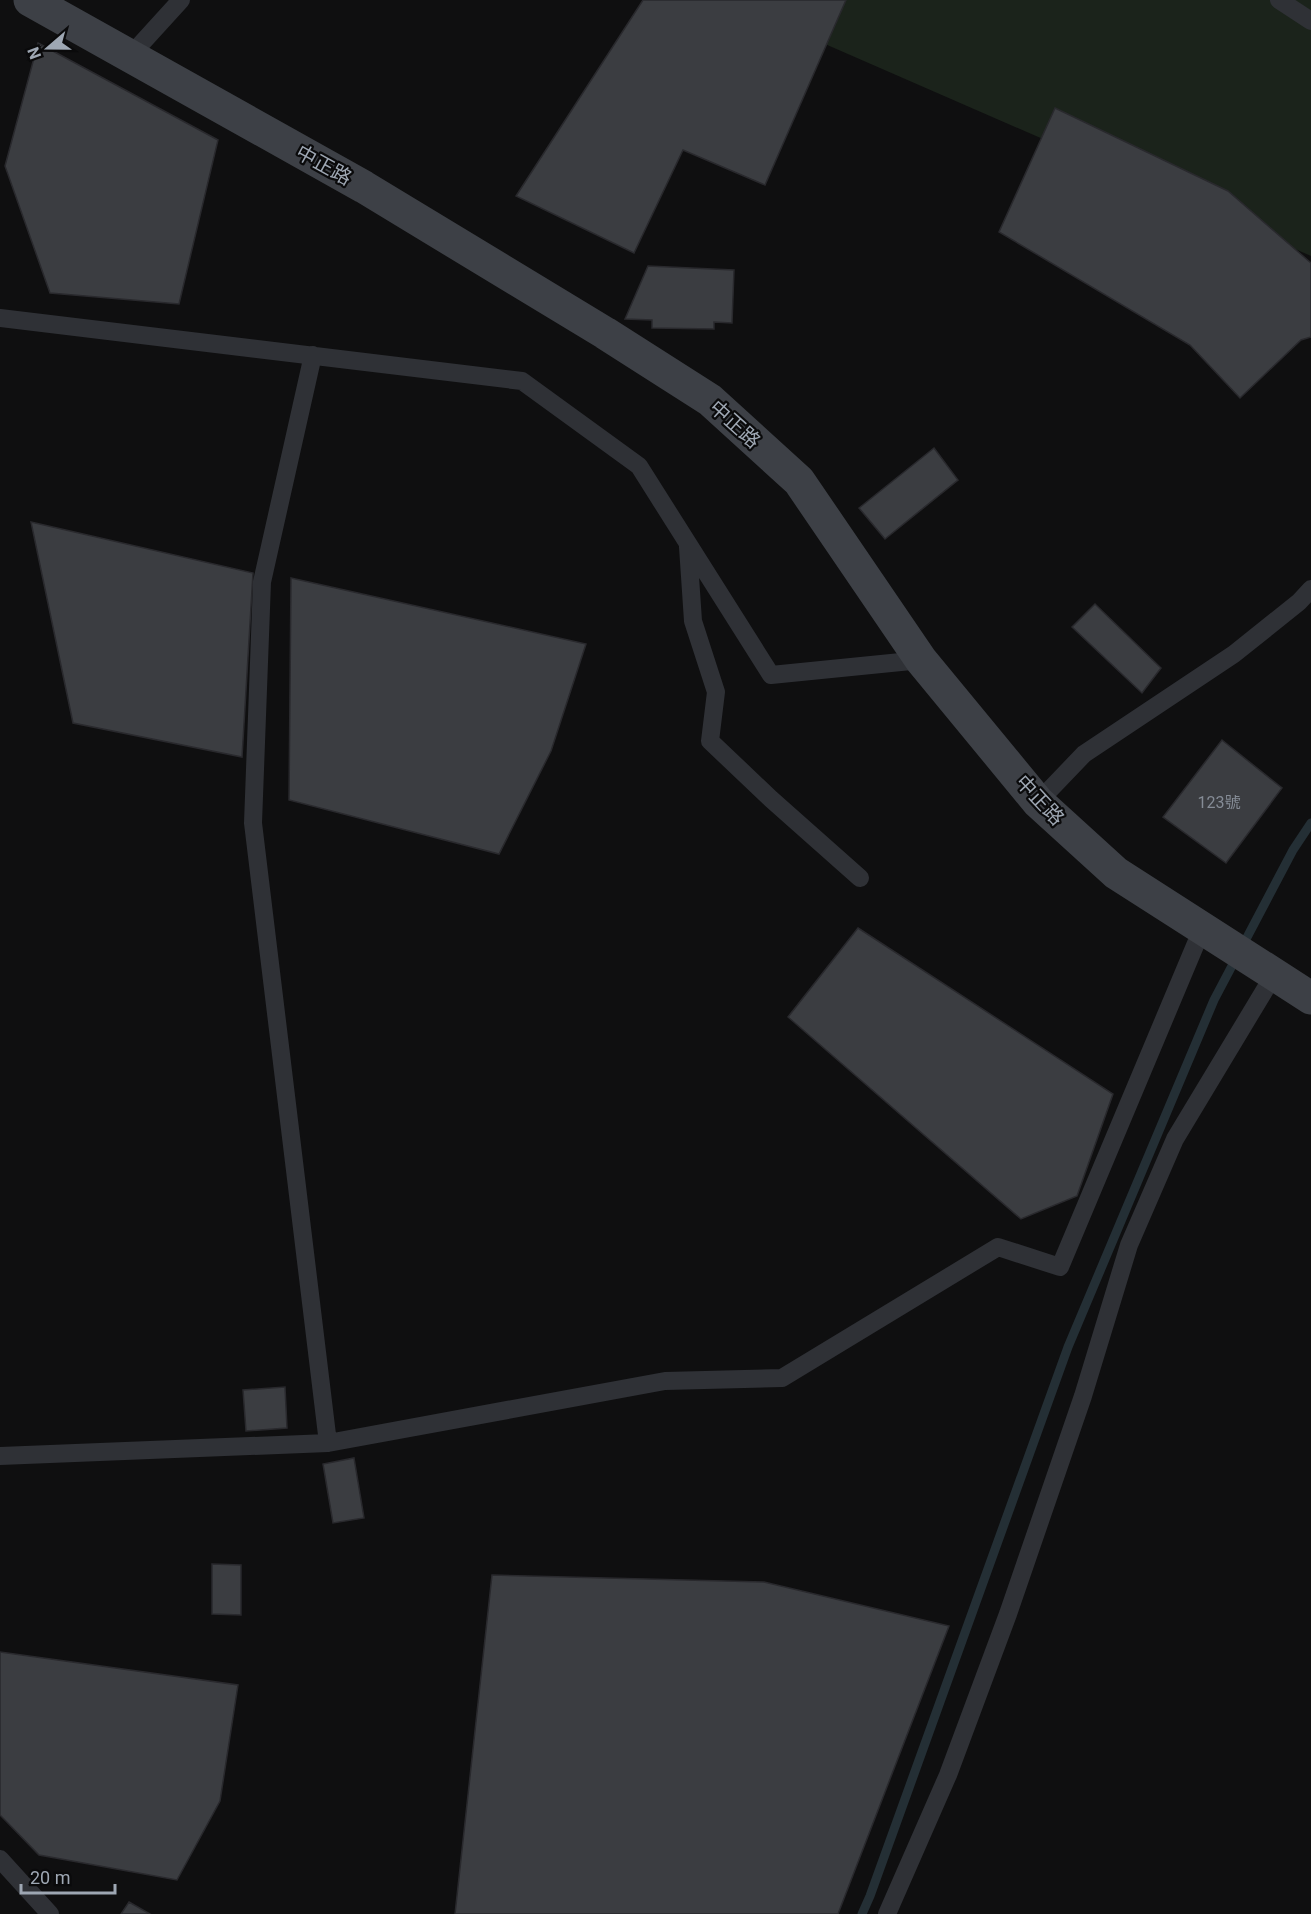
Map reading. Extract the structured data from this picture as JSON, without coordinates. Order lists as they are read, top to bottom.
{
  "streets": {
    "street": ["中正路"]
  },
  "house_numbers": ["123號"],
  "scale_bar": "20 m",
  "north": "left"
}
